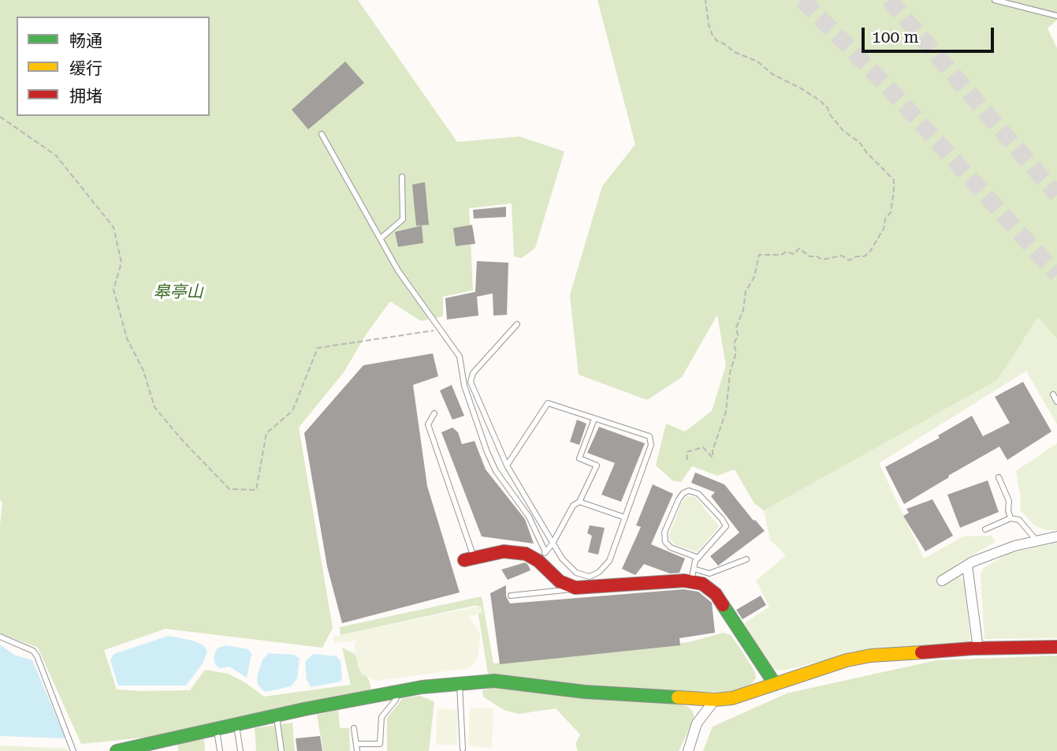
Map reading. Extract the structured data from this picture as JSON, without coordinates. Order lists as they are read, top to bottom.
{
  "parks": ["皋亭山"],
  "legend": ["畅通", "缓行", "拥堵"],
  "scale_bar": "100 m"
}
